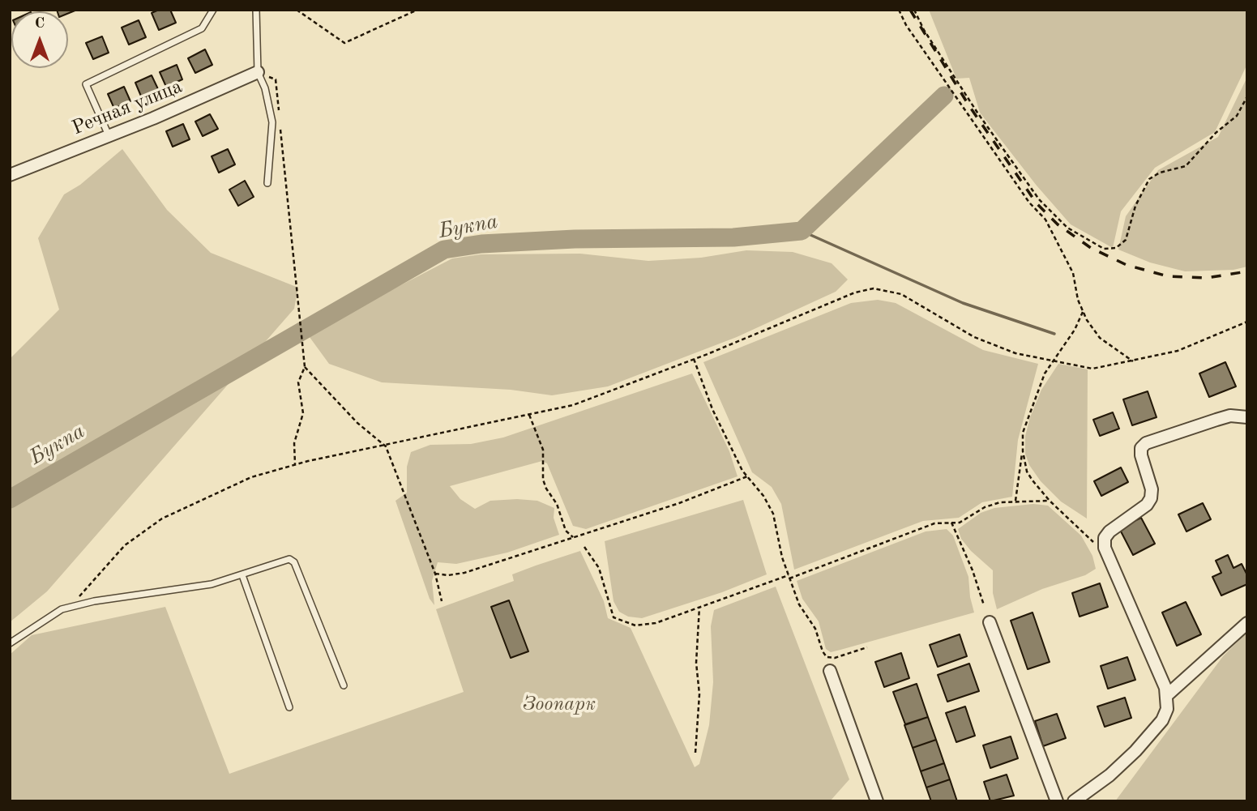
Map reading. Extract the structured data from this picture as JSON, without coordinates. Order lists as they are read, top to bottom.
{
  "streets": {
    "street": ["Речная улица"]
  },
  "water": ["Букпа"],
  "parks": ["Зоопарк"],
  "north": "top"
}
